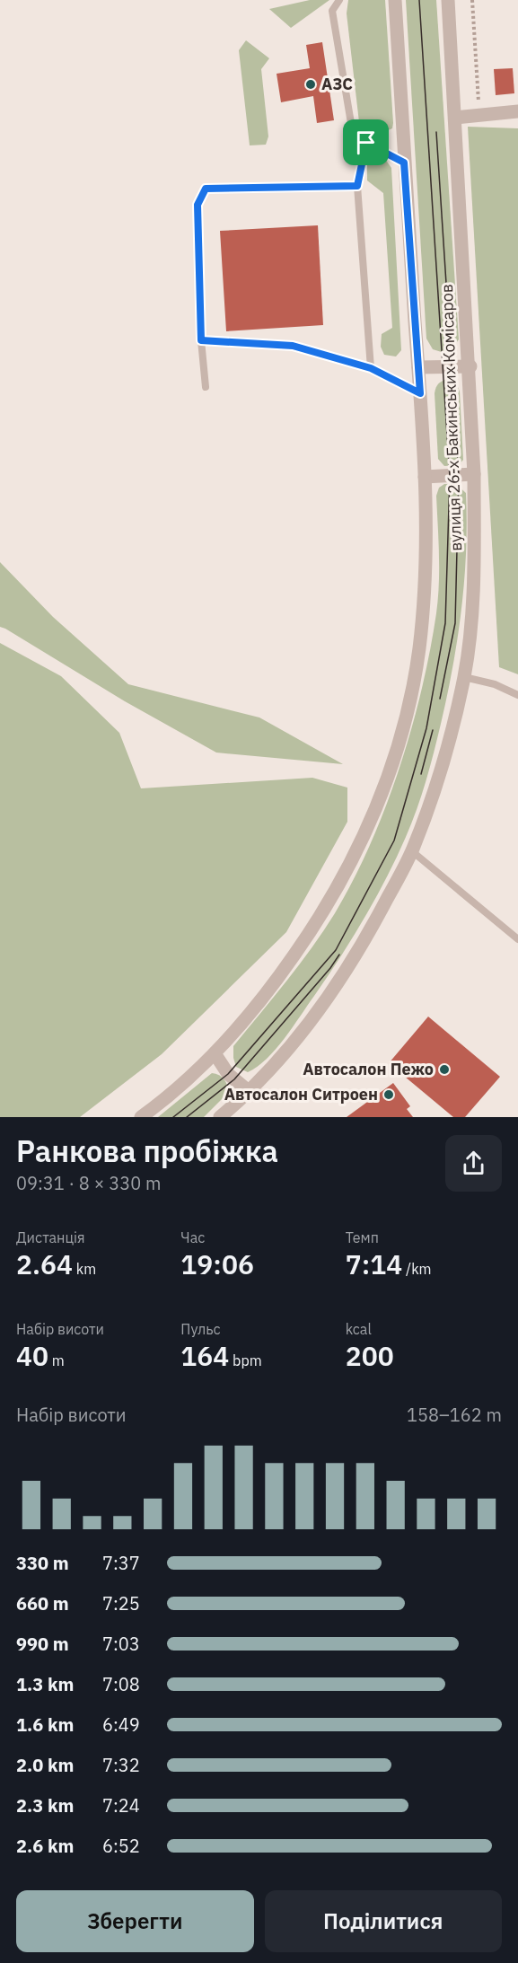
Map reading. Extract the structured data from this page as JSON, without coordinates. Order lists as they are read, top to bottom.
{
  "streets": {
    "street": ["вулиця 26-х Бакинських Комісаров"]
  },
  "places": ["АЗС", "Автосалон Пежо", "Автосалон Ситроен"],
  "page": {
    "heading": ["Ранкова пробіжка", "09:31 · 8 × 330 m"],
    "stats": [
      ["Дистанція", "2.64 km"],
      ["Час", "19:06"],
      ["Темп", "7:14 /km"],
      ["Набір висоти", "40 m"],
      ["Пульс", "164 bpm"],
      ["kcal", "200"]
    ],
    "chart": ["Набір висоти", "158–162 m"],
    "list": [
      {
        "name": "330 m",
        "note": "7:37"
      },
      {
        "name": "660 m",
        "note": "7:25"
      },
      {
        "name": "990 m",
        "note": "7:03"
      },
      {
        "name": "1.3 km",
        "note": "7:08"
      },
      {
        "name": "1.6 km",
        "note": "6:49"
      },
      {
        "name": "2.0 km",
        "note": "7:32"
      },
      {
        "name": "2.3 km",
        "note": "7:24"
      },
      {
        "name": "2.6 km",
        "note": "6:52"
      }
    ],
    "buttons": ["Зберегти", "Поділитися"]
  }
}
